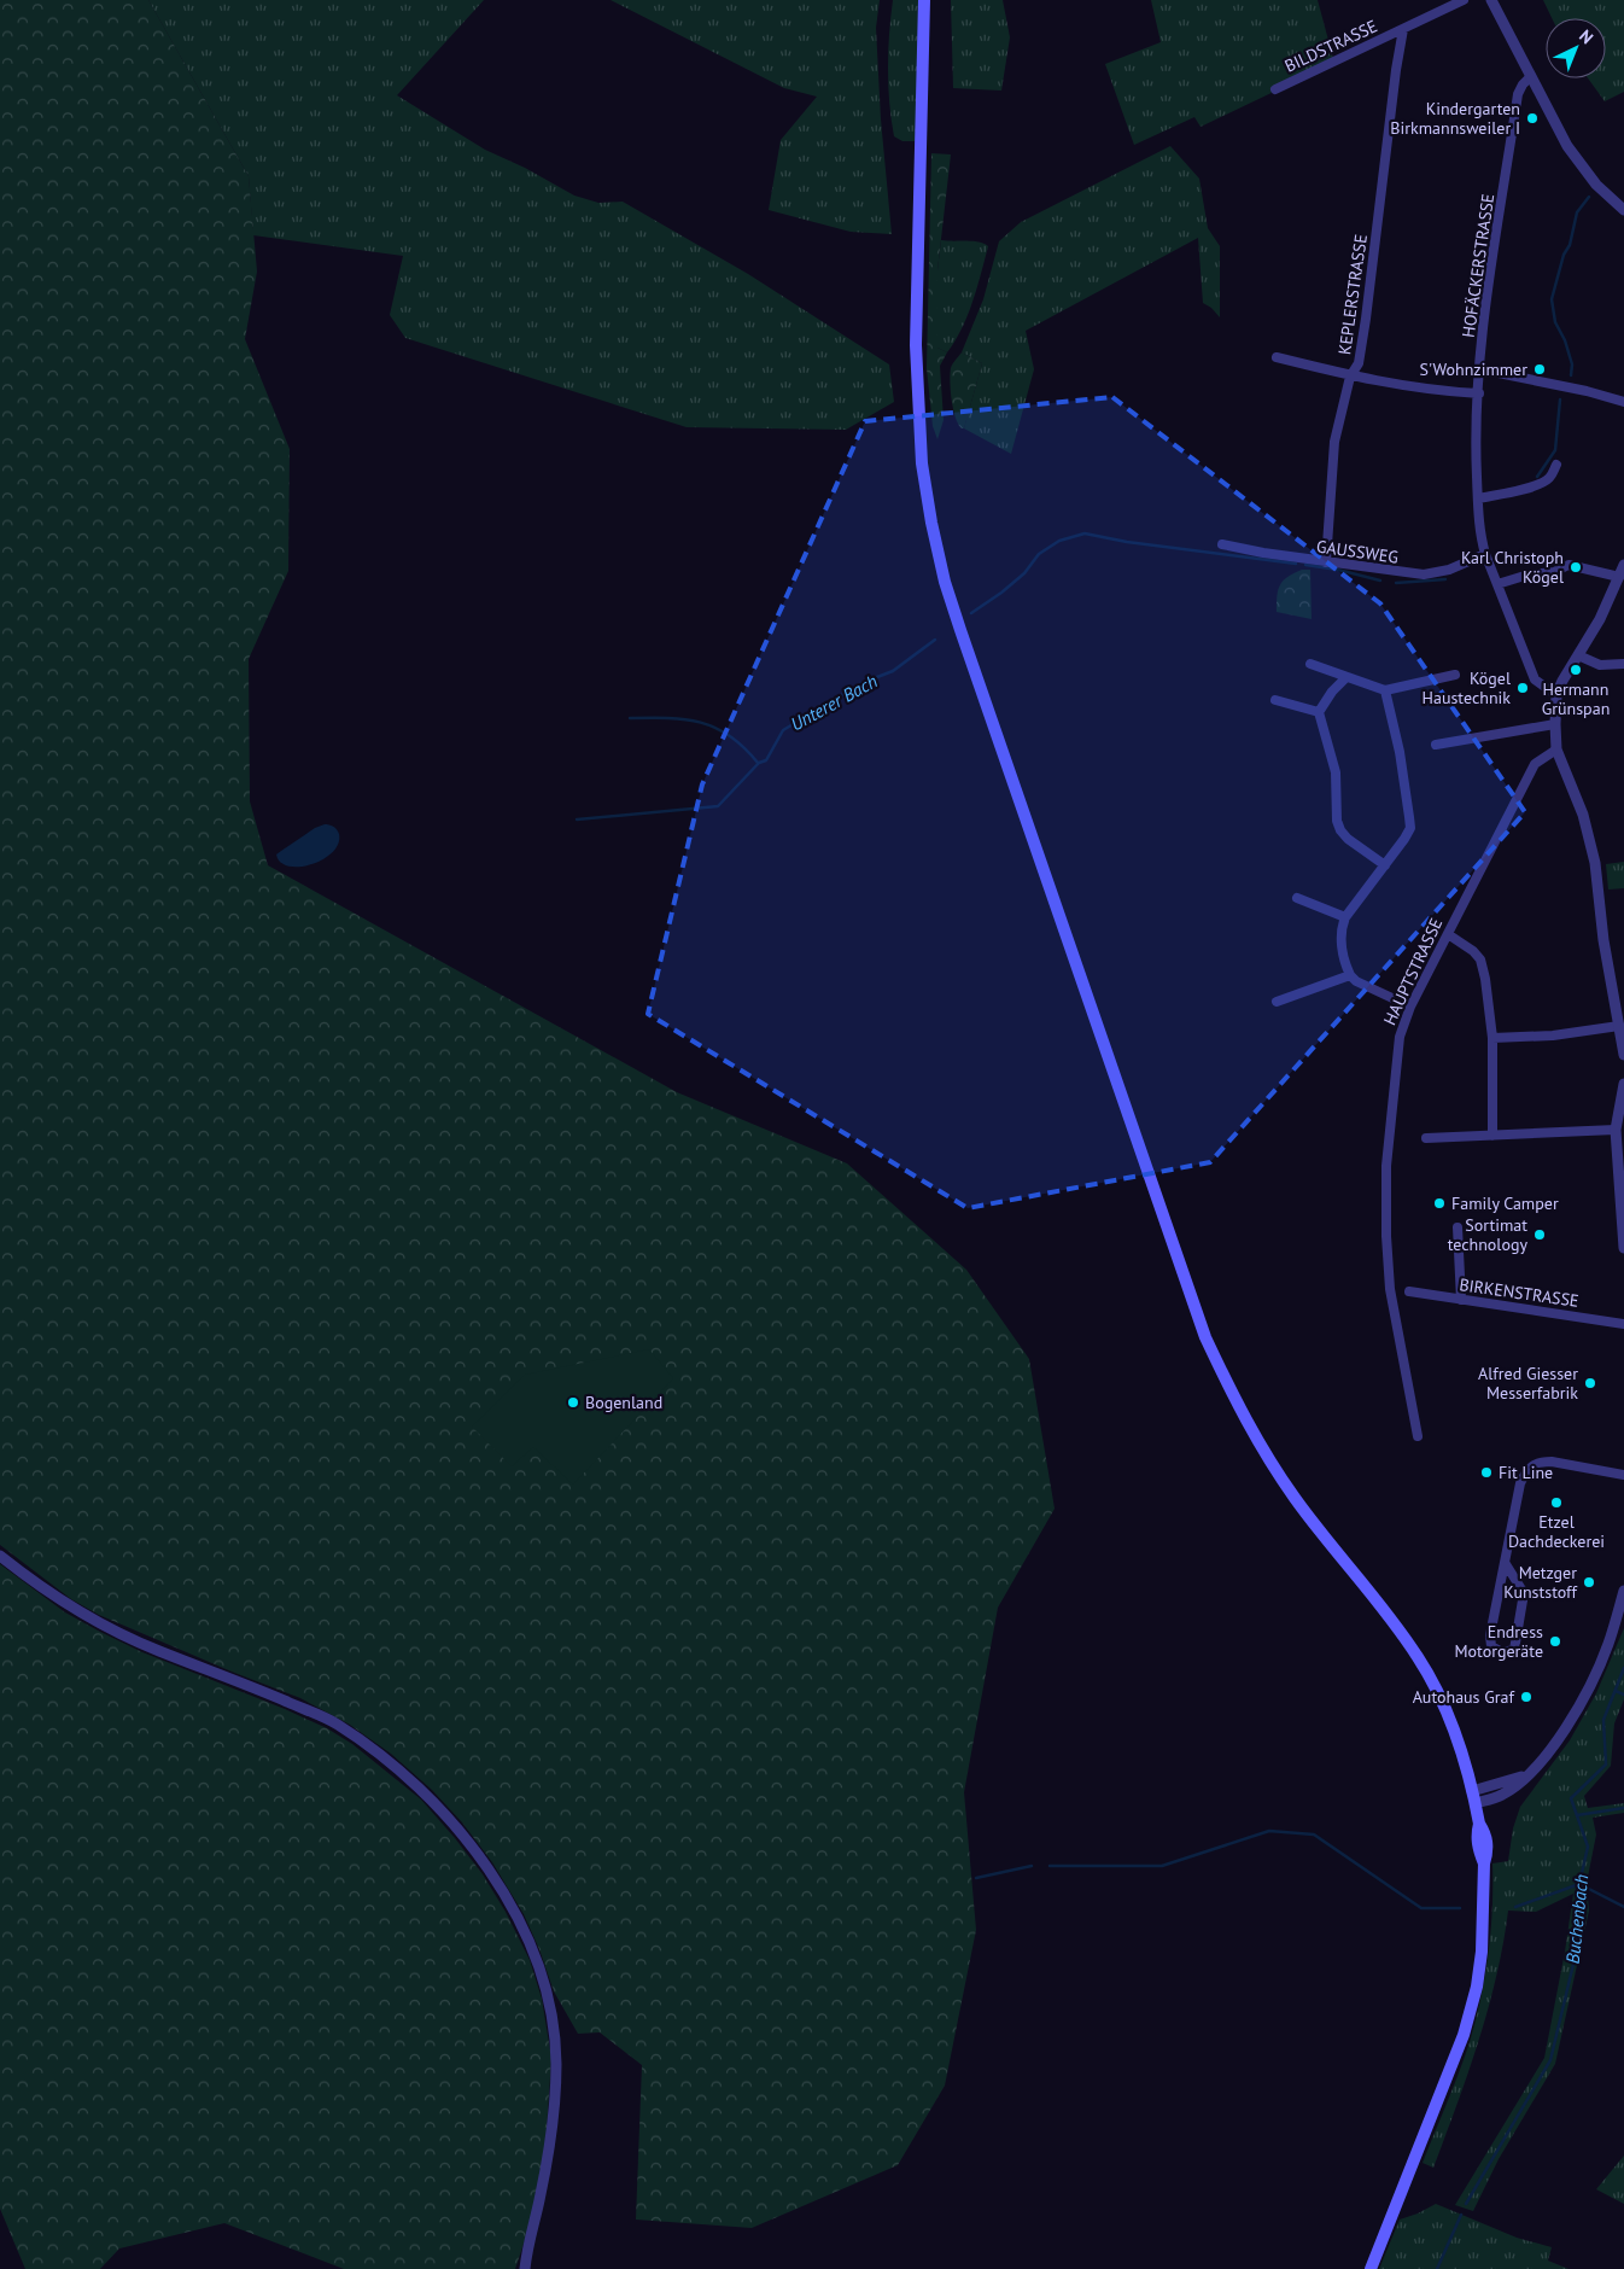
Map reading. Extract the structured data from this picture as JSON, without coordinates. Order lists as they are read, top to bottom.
{
  "streets": {
    "street": [
      "BILDSTRASSE",
      "HOFÄCKERSTRASSE",
      "KEPLERSTRASSE",
      "GAUSSWEG",
      "HAUPTSTRASSE",
      "BIRKENSTRASSE"
    ]
  },
  "crossings": [
    ["BILDSTRASSE", "KEPLERSTRASSE"],
    ["HOFÄCKERSTRASSE", "GAUSSWEG"],
    ["KEPLERSTRASSE", "GAUSSWEG"]
  ],
  "water": ["Unterer Bach", "Buchenbach"],
  "places": [
    "Kindergarten Birkmannsweiler I",
    "S'Wohnzimmer",
    "Karl Christoph Kögel",
    "Hermann Grünspan",
    "Kögel Haustechnik",
    "Family Camper",
    "Sortimat technology",
    "Alfred Giesser Messerfabrik",
    "Bogenland",
    "Fit Line",
    "Etzel Dachdeckerei",
    "Metzger Kunststoff",
    "Endress Motorgeräte",
    "Autohaus Graf"
  ],
  "north": "top right"
}
